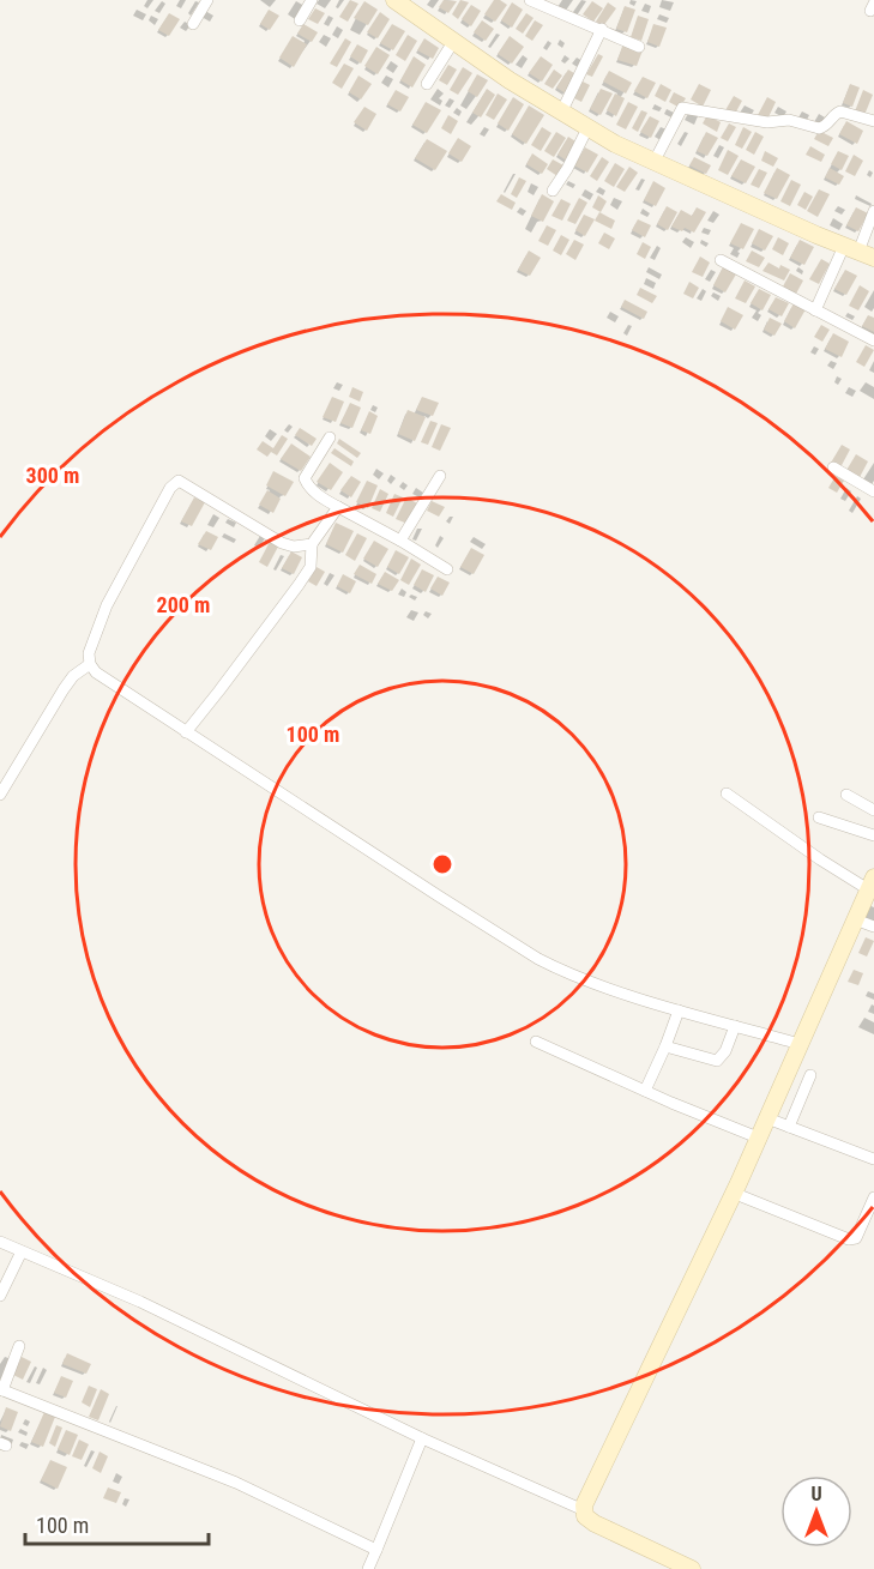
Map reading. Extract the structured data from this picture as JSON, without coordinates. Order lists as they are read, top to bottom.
{
  "scale_bar": "100 m",
  "north": "top",
  "rings": ["300 m", "200 m", "100 m"]
}
